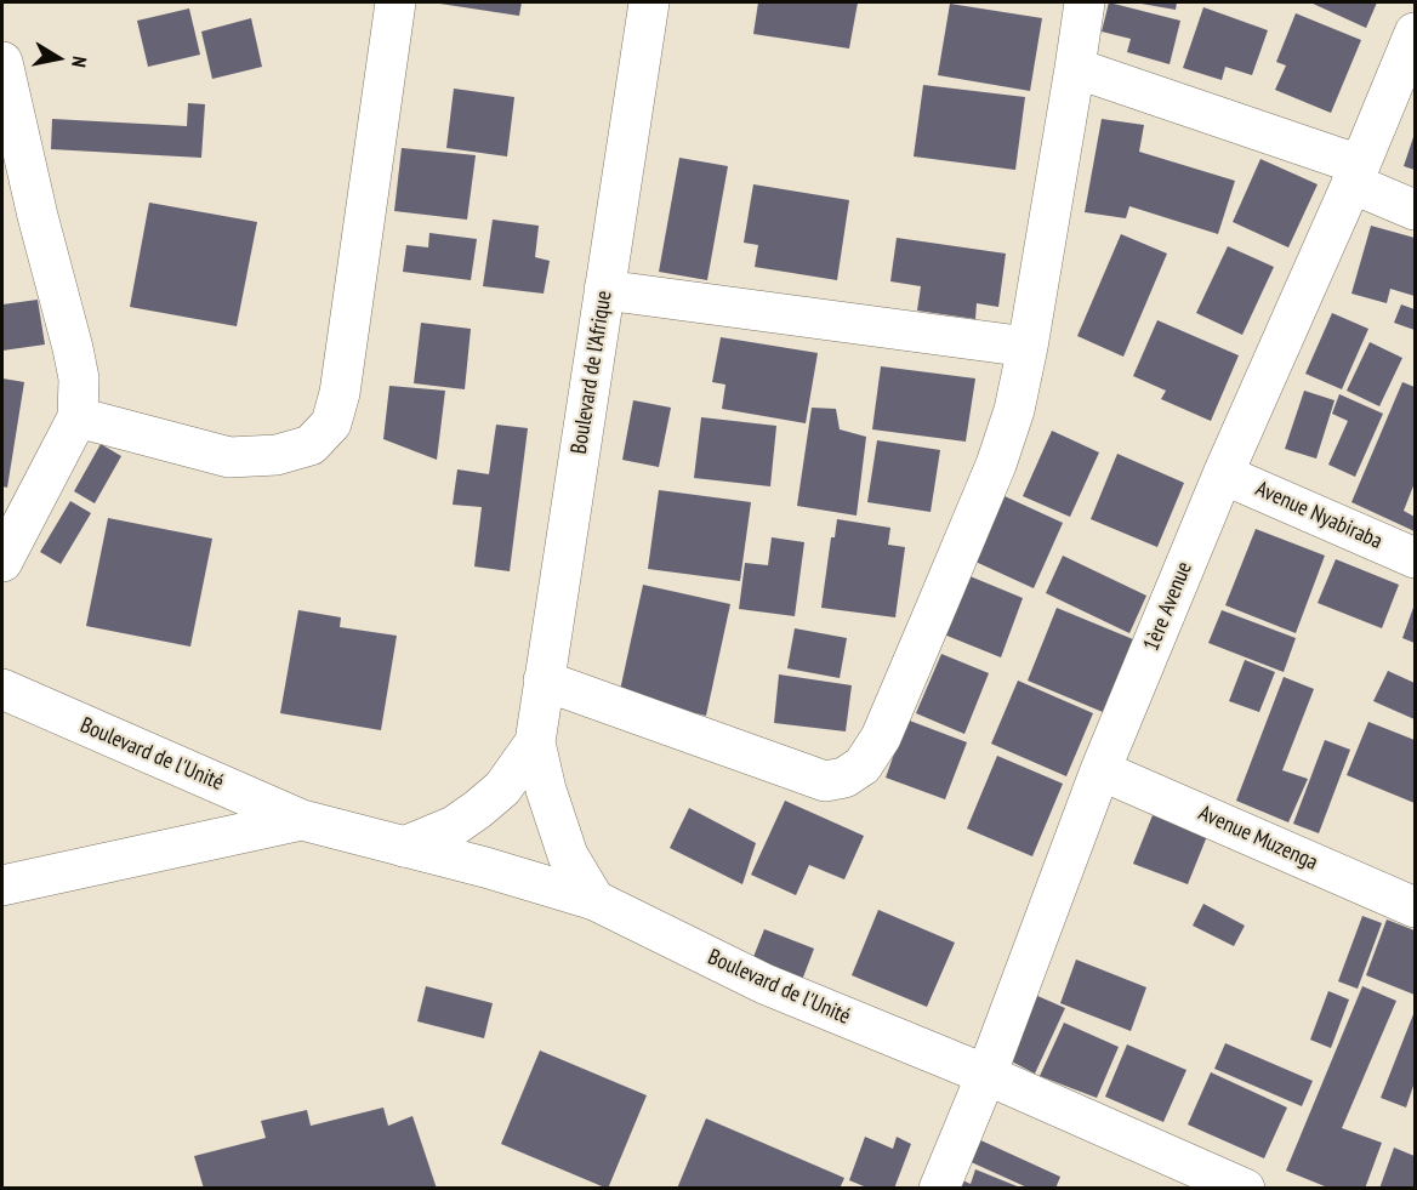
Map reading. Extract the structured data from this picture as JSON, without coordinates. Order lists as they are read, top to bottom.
{
  "streets": {
    "street": [
      "Boulevard de l'Afrique",
      "Avenue Nyabiraba",
      "1ère Avenue",
      "Boulevard de l'Unité",
      "Avenue Muzenga"
    ]
  },
  "crossings": [
    ["Boulevard de l'Afrique", "Boulevard de l'Unité"],
    ["Avenue Nyabiraba", "1ère Avenue"],
    ["1ère Avenue", "Boulevard de l'Unité"],
    ["1ère Avenue", "Avenue Muzenga"]
  ],
  "north": "right"
}
